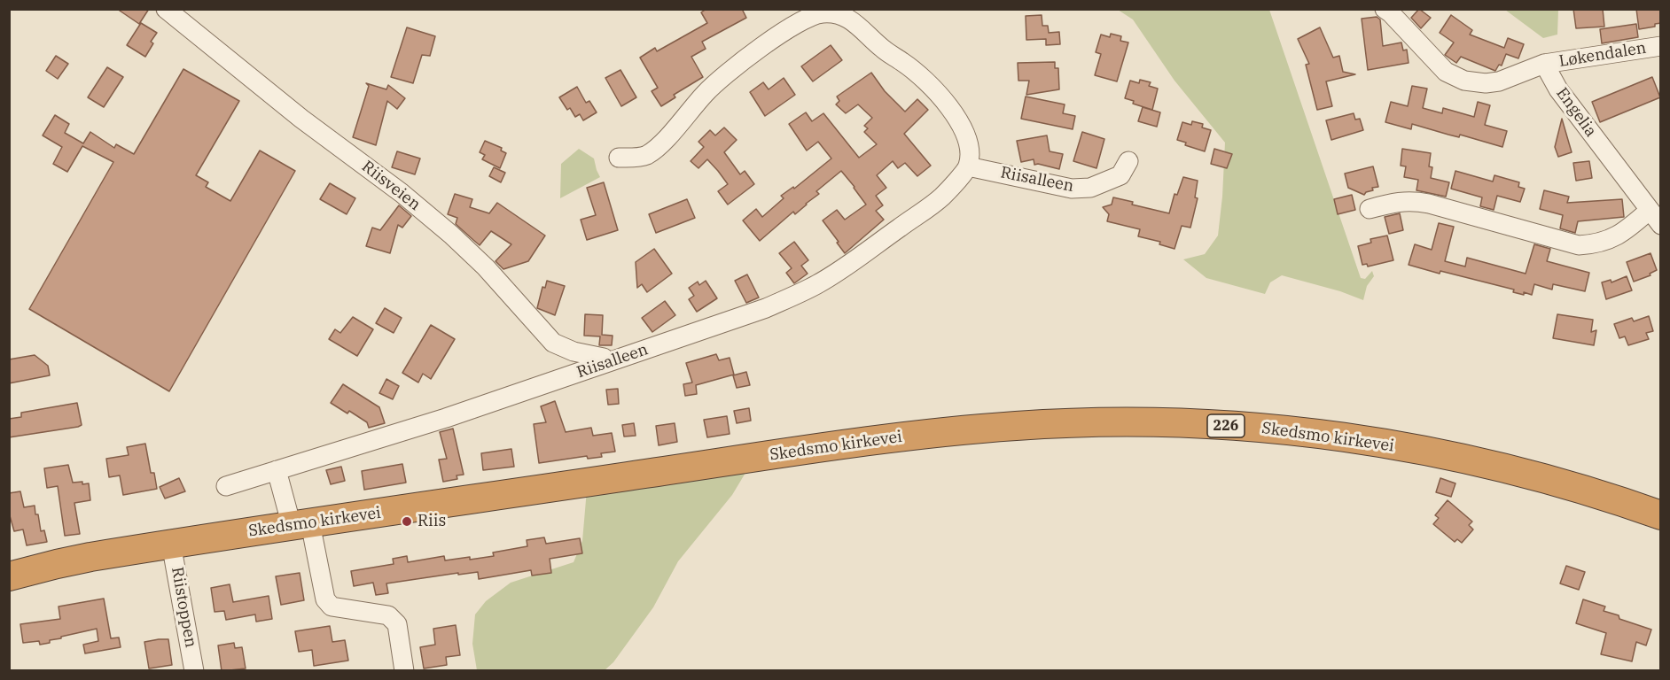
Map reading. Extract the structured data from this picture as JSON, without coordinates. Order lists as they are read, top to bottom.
{
  "streets": {
    "highway": ["226", "Skedsmo kirkevei"],
    "street": [
      "Løkendalen",
      "Engelia",
      "Riisalleen",
      "Riisveien",
      "Riistoppen"
    ]
  },
  "crossings": [
    ["Løkendalen", "Engelia"],
    ["Riisalleen", "Riisveien"],
    ["Skedsmo kirkevei", "Riistoppen"]
  ],
  "places": ["Riis"]
}
